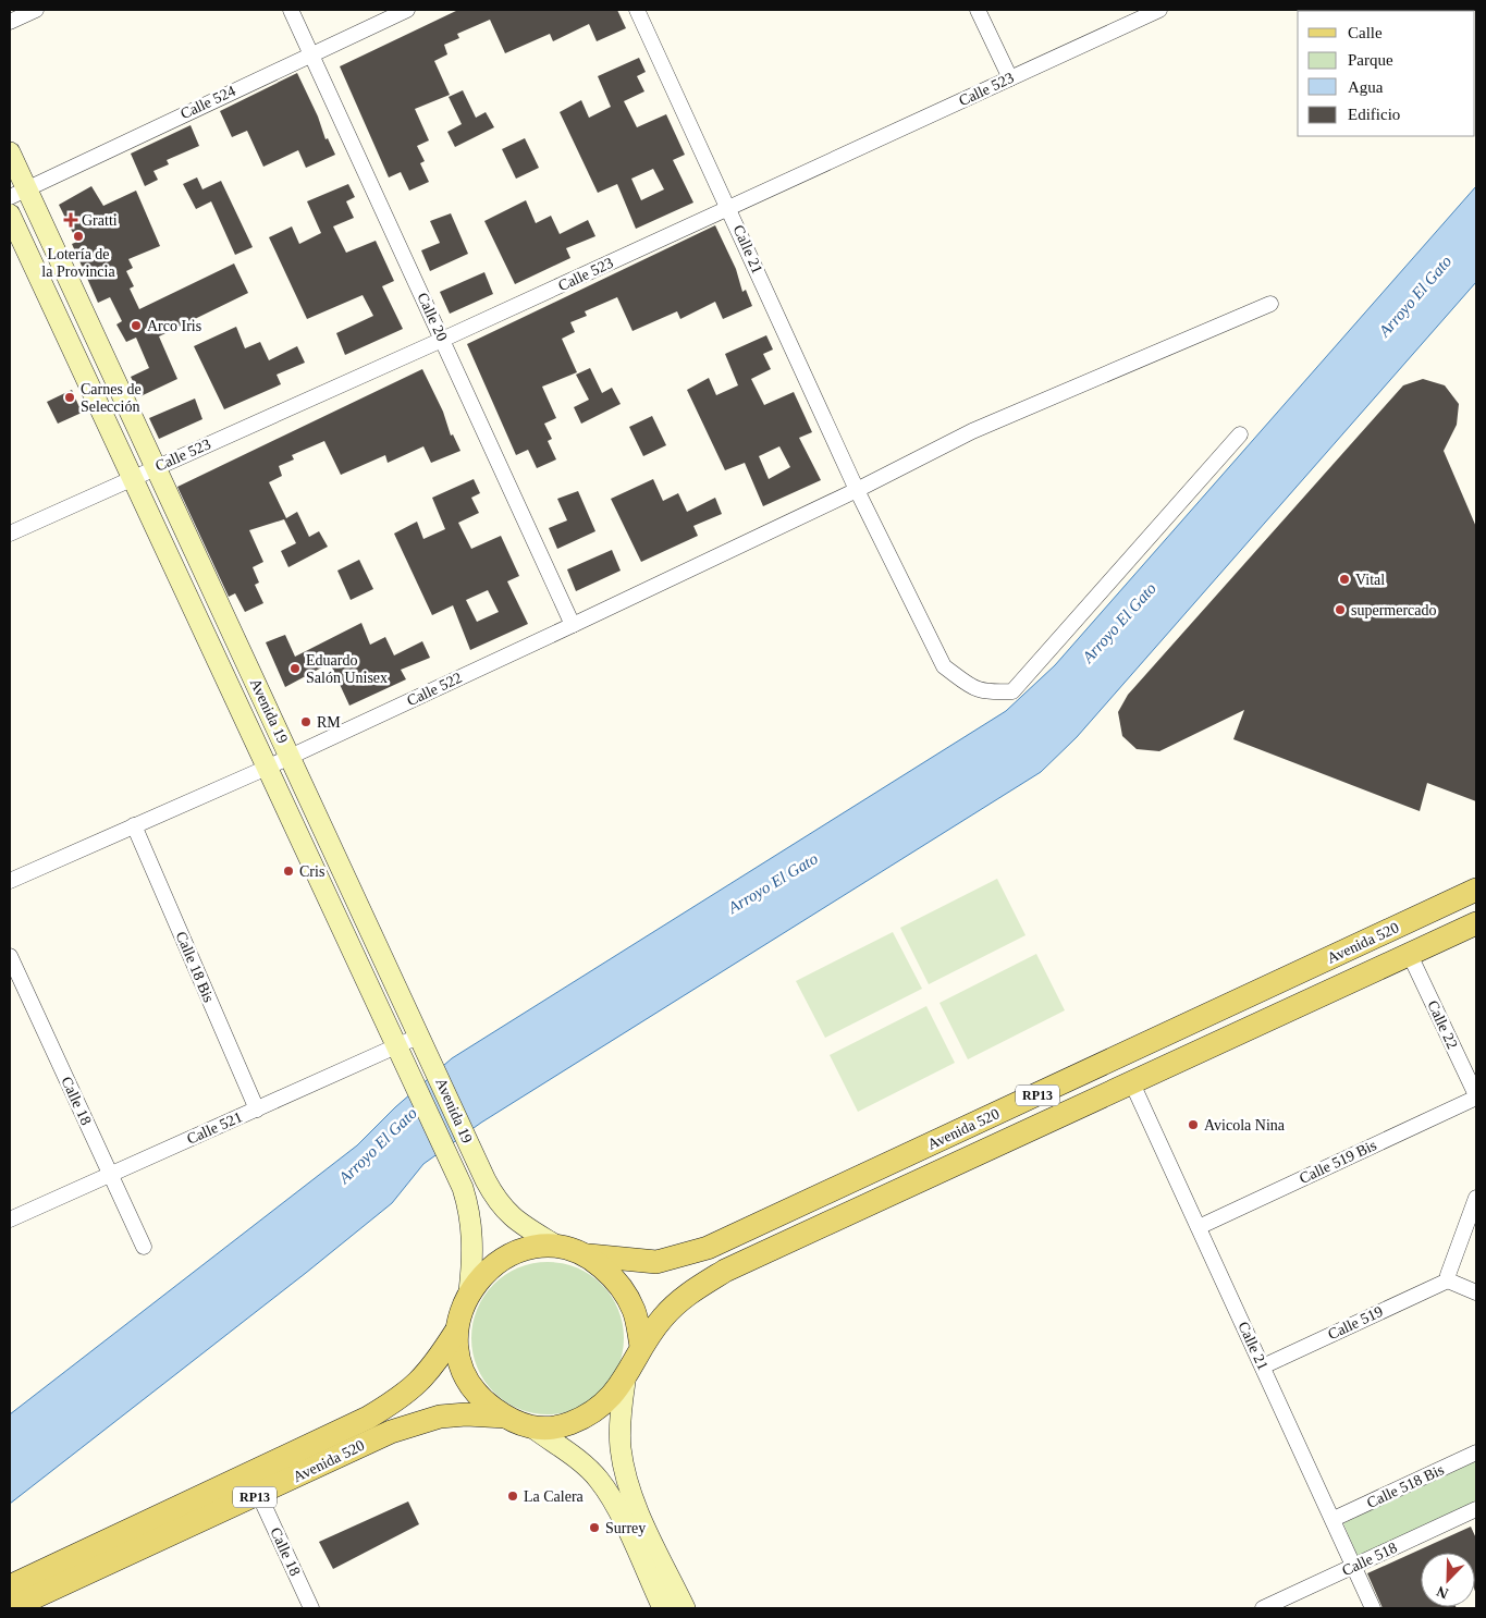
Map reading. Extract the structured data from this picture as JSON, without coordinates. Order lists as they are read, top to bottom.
{
  "streets": {
    "main road": ["Avenida 19", "Avenida 520", "RP13"],
    "street": [
      "Calle 523",
      "Calle 524",
      "Calle 21",
      "Calle 20",
      "Calle 522",
      "Calle 18 Bis",
      "Calle 22",
      "Calle 18",
      "Calle 521",
      "Calle 519 Bis",
      "Calle 519",
      "Calle 518 Bis",
      "Calle 518"
    ]
  },
  "crossings": [
    ["Calle 523", "Calle 21"],
    ["Calle 523", "Calle 20"],
    ["Calle 523", "Avenida 19"],
    ["Calle 524", "Calle 20"],
    ["Calle 524", "Avenida 19"],
    ["Calle 21", "Calle 522"],
    ["Calle 21", "Avenida 520"],
    ["Calle 21", "Calle 519 Bis"],
    ["Calle 21", "Calle 519"],
    ["Calle 21", "Calle 518 Bis"],
    ["Calle 21", "Calle 518"],
    ["Calle 20", "Calle 522"],
    ["Calle 522", "Avenida 19"],
    ["Calle 522", "Calle 18 Bis"],
    ["Avenida 19", "Avenida 520"],
    ["Avenida 19", "RP13"],
    ["Avenida 19", "Calle 521"],
    ["Avenida 520", "Calle 22"],
    ["Avenida 520", "RP13"],
    ["Avenida 520", "Calle 18"],
    ["Calle 18 Bis", "Calle 521"],
    ["Calle 22", "Calle 519 Bis"],
    ["Calle 18", "Calle 521"]
  ],
  "water": ["Arroyo El Gato"],
  "places": {
    "health": ["Gratti"],
    "other": [
      "Lotería de la Provincia",
      "Arco Iris",
      "Carnes de Selección",
      "Vital",
      "supermercado",
      "Eduardo Salón Unisex",
      "RM",
      "Cris",
      "Avicola Nina",
      "La Calera",
      "Surrey"
    ]
  },
  "legend": [
    "Calle",
    "Parque",
    "Agua",
    "Edificio"
  ],
  "north": "bottom left"
}
